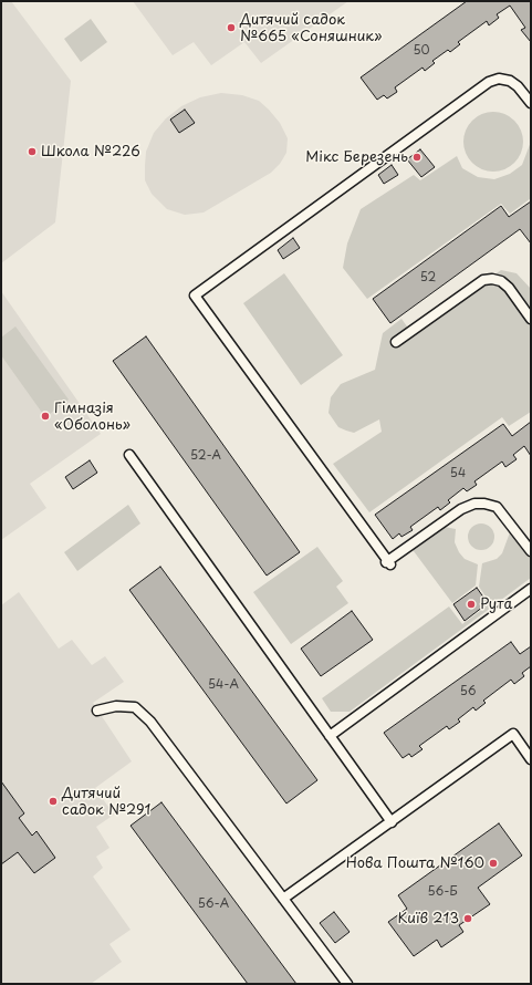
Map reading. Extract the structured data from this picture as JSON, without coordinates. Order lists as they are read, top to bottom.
{
  "places": [
    "Дитячий садок №665 «Соняшник»",
    "Школа №226",
    "Мікс Березень",
    "Гімназія «Оболонь»",
    "Рута",
    "Дитячий садок №291",
    "Нова Пошта №160",
    "Київ 213"
  ],
  "house_numbers": [
    "50",
    "52",
    "52-А",
    "54",
    "54-А",
    "56",
    "56-Б",
    "56-А"
  ]
}
